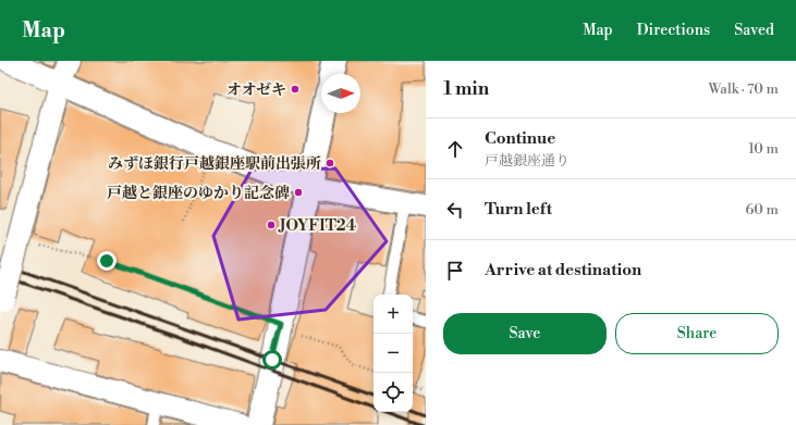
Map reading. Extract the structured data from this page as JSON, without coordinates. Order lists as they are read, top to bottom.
{
  "places": [
    "オオゼキ",
    "みずほ銀行戸越銀座駅前出張所",
    "戸越と銀座のゆかり記念碑",
    "JOYFIT24"
  ],
  "north": "right",
  "page": {
    "header": "Map",
    "nav": ["Map", "Directions", "Saved"],
    "heading": ["1 min", "Walk · 70 m"],
    "list": [
      ["Continue", "戸越銀座通り", "10 m"],
      ["Turn left", "60 m"],
      "Arrive at destination"
    ],
    "map_buttons": ["+", "−"],
    "buttons": ["Save", "Share"]
  }
}
